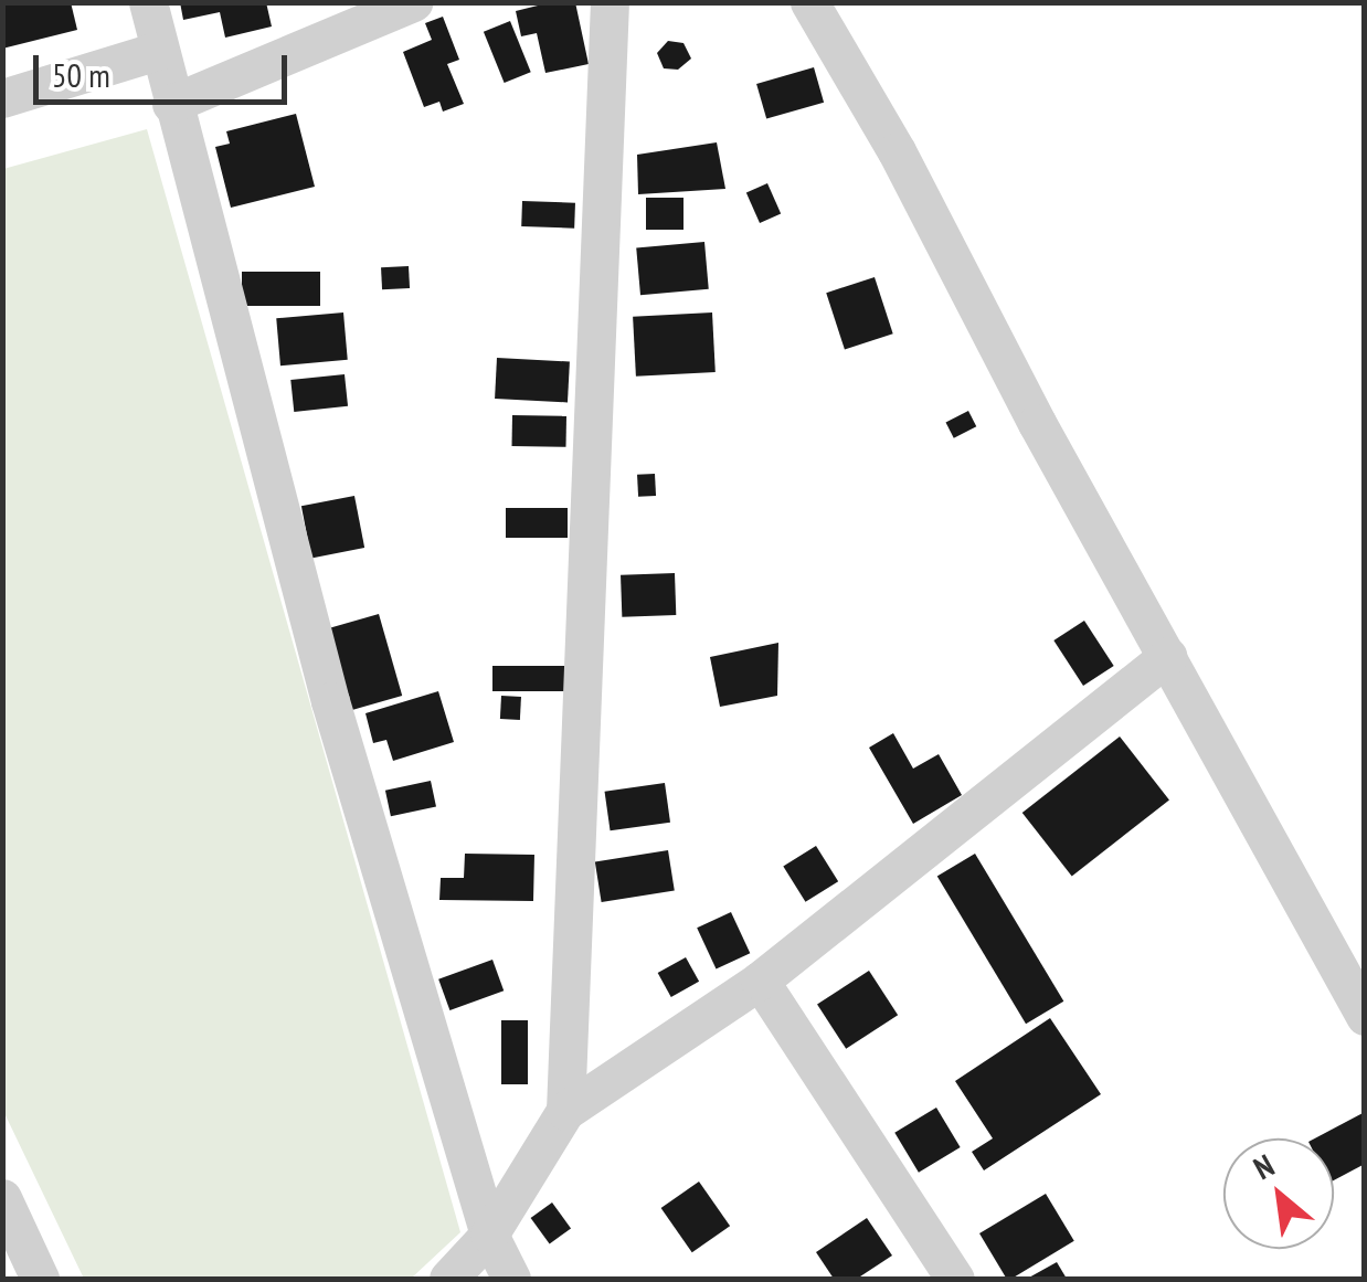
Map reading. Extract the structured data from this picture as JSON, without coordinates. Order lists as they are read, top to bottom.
{
  "scale_bar": "50 m",
  "north": "top left"
}
